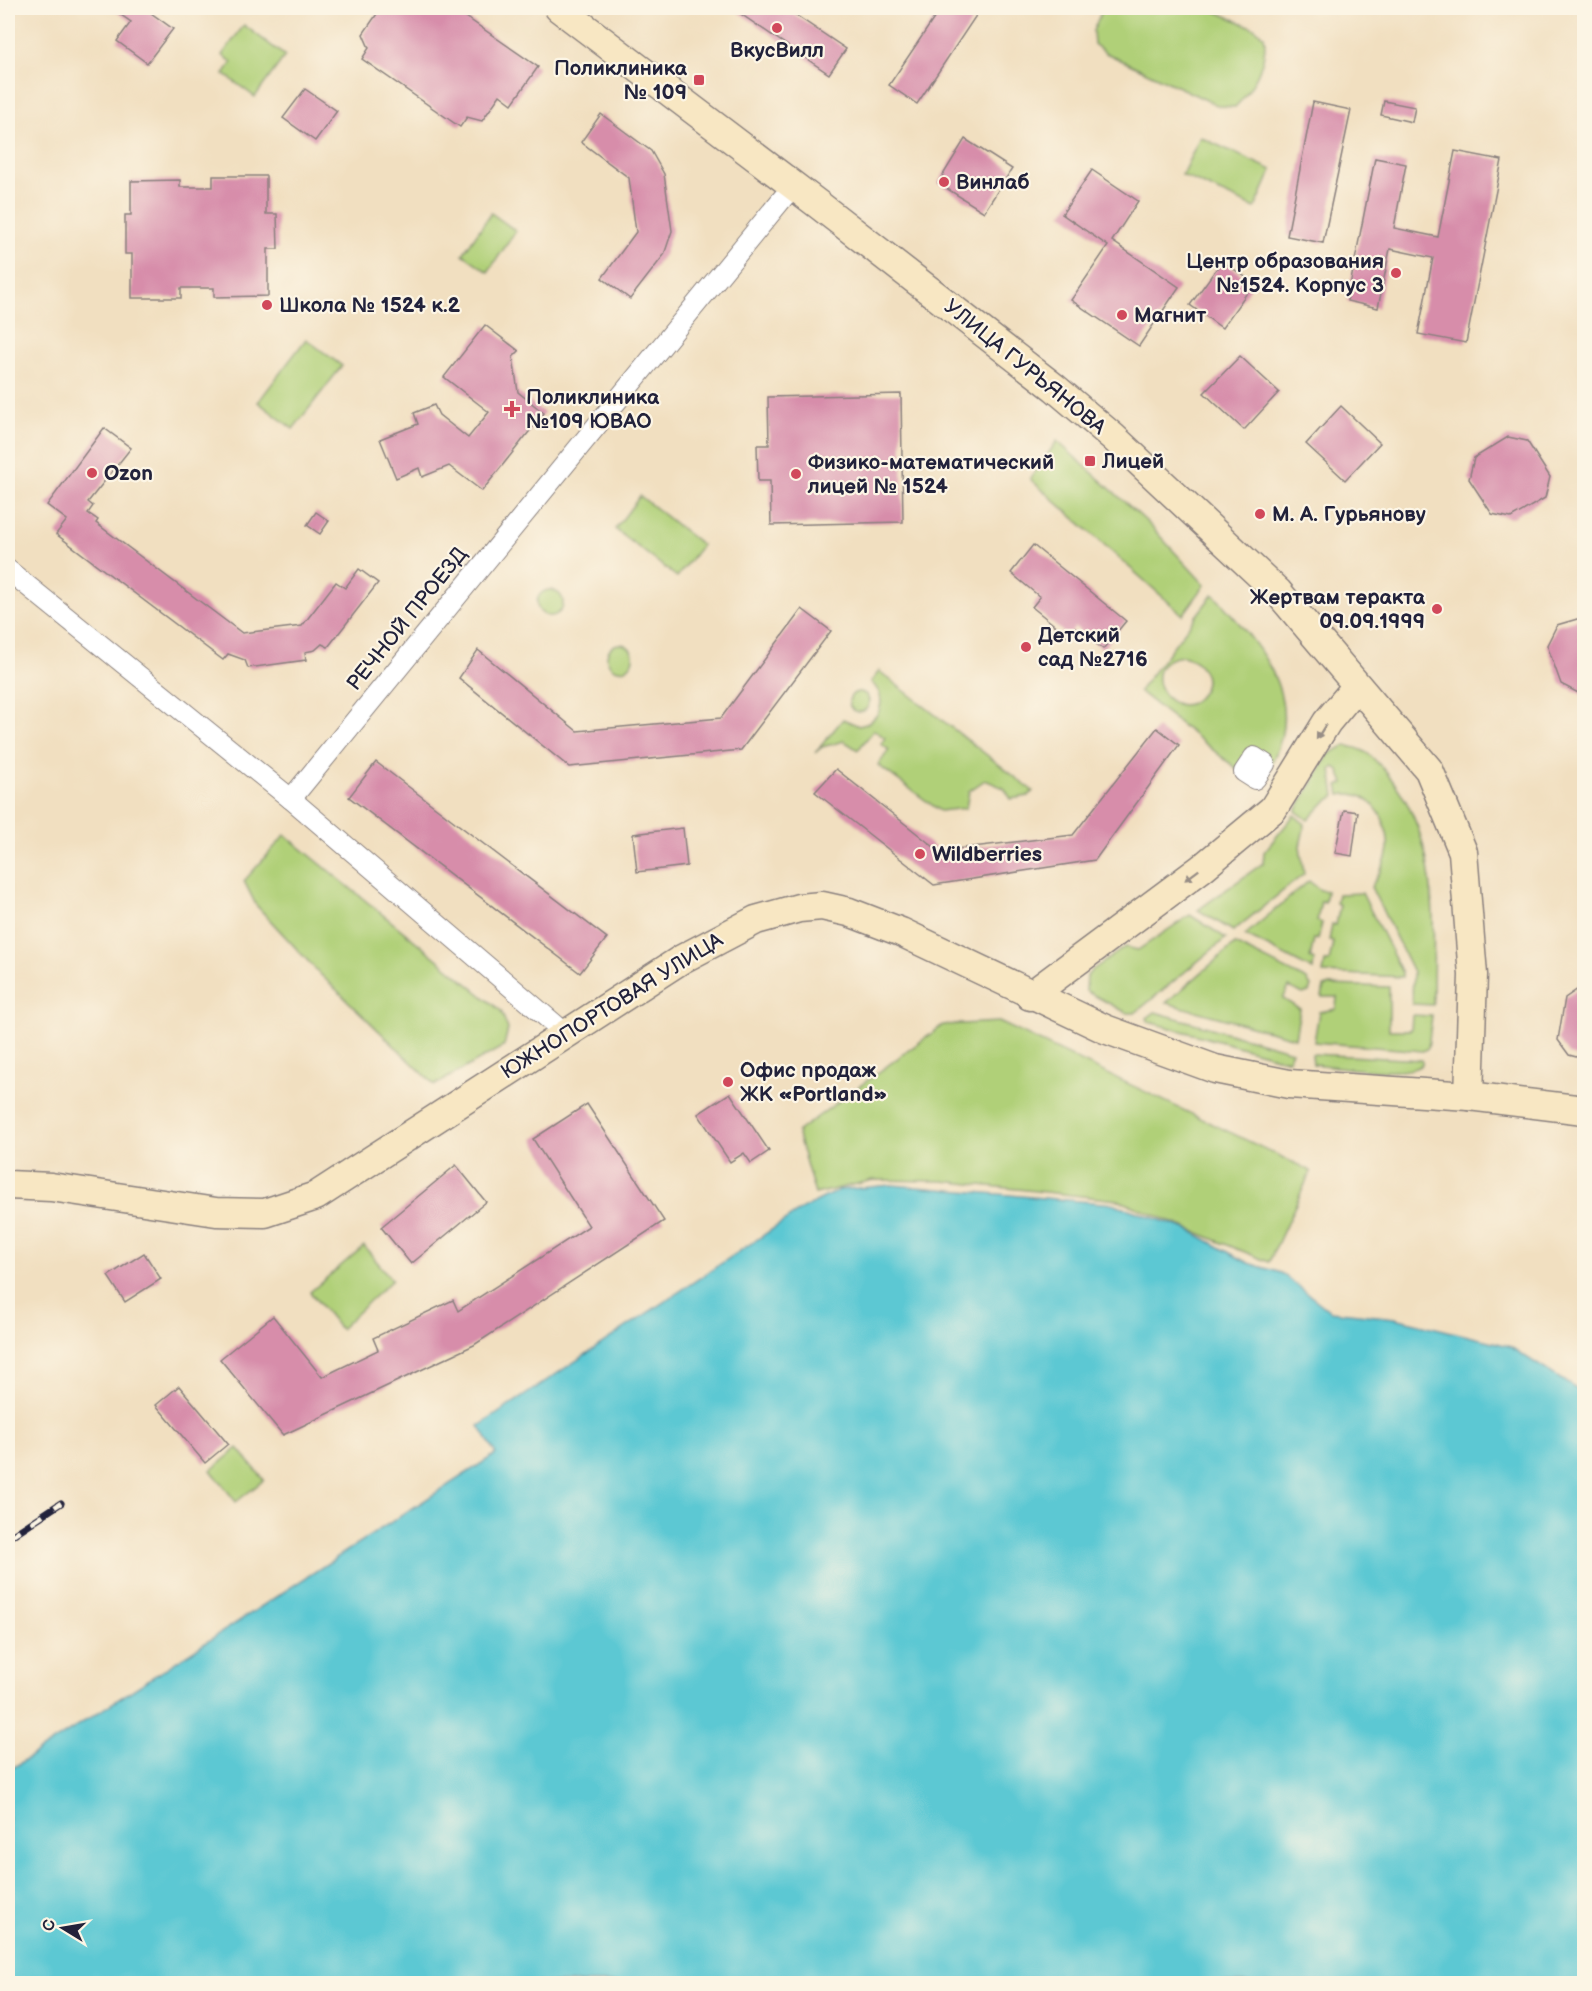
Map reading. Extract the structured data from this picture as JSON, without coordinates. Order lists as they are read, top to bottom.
{
  "streets": {
    "main road": ["УЛИЦА ГУРЬЯНОВА", "ЮЖНОПОРТОВАЯ УЛИЦА"],
    "street": ["РЕЧНОЙ ПРОЕЗД"]
  },
  "crossings": [
    ["УЛИЦА ГУРЬЯНОВА", "РЕЧНОЙ ПРОЕЗД"],
    ["УЛИЦА ГУРЬЯНОВА", "ЮЖНОПОРТОВАЯ УЛИЦА"]
  ],
  "places": {
    "other": [
      "ВкусВилл",
      "Винлаб",
      "Центр образования №1524. Корпус 3",
      "Школа № 1524 к.2",
      "Магнит",
      "Ozon",
      "Физико-математический лицей № 1524",
      "М. А. Гурьянову",
      "Жертвам теракта 09.09.1999",
      "Детский сад №2716",
      "Wildberries",
      "Офис продаж ЖК «Portland»"
    ],
    "transit": ["Поликлиника № 109", "Лицей"],
    "health": ["Поликлиника №109 ЮВАО"]
  },
  "north": "left"
}
